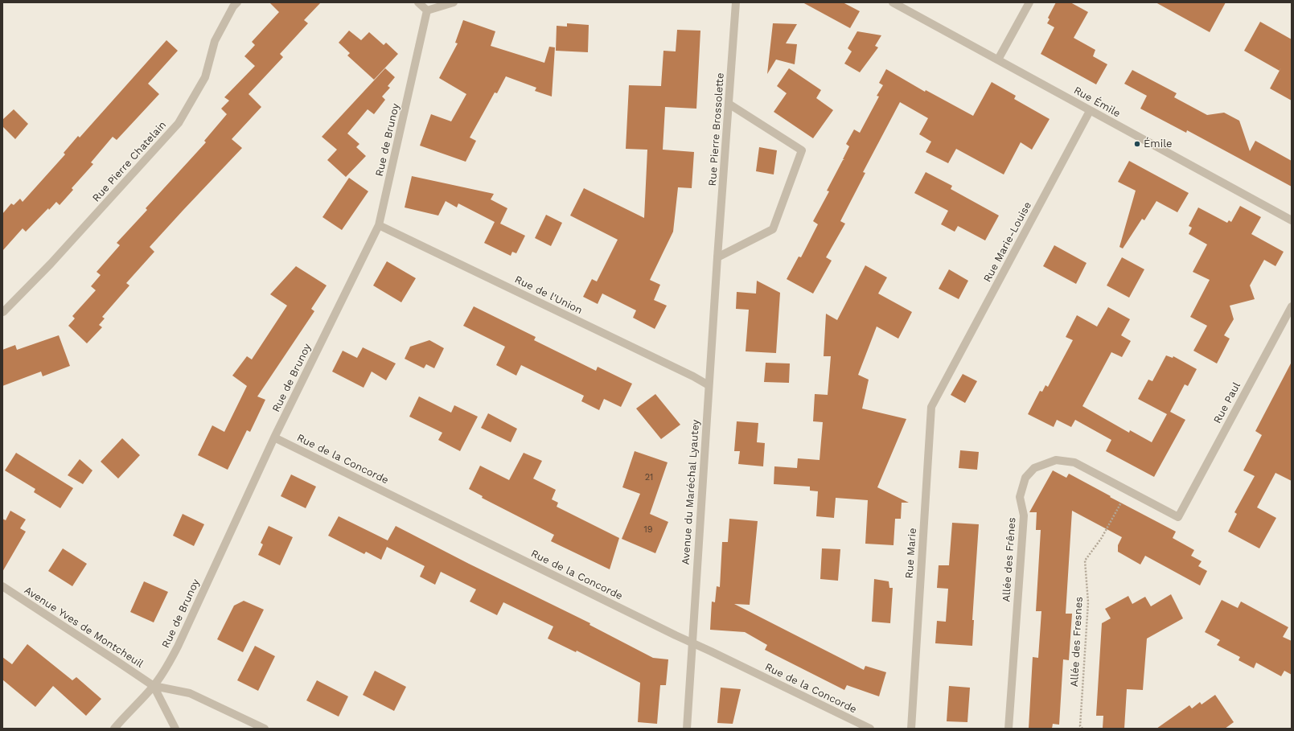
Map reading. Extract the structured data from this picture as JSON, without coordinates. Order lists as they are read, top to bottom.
{
  "streets": {
    "street": [
      "Rue Émile",
      "Rue Pierre Brossolette",
      "Rue de Brunoy",
      "Rue Pierre Chatelain",
      "Rue Marie-Louise",
      "Rue de l'Union",
      "Rue Paul",
      "Rue de la Concorde",
      "Avenue du Maréchal Lyautey",
      "Rue Marie",
      "Allée des Frênes",
      "Avenue Yves de Montcheuil"
    ],
    "path": ["Allée des Fresnes"]
  },
  "crossings": [
    ["Rue Émile", "Rue Marie-Louise"],
    ["Rue Pierre Brossolette", "Avenue du Maréchal Lyautey"],
    ["Rue de Brunoy", "Rue de l'Union"],
    ["Rue de Brunoy", "Rue de la Concorde"],
    ["Rue de Brunoy", "Avenue Yves de Montcheuil"],
    ["Rue Marie-Louise", "Rue Marie"],
    ["Rue de l'Union", "Avenue du Maréchal Lyautey"],
    ["Rue Paul", "Allée des Frênes"],
    ["Rue de la Concorde", "Avenue du Maréchal Lyautey"],
    ["Allée des Frênes", "Allée des Fresnes"]
  ],
  "places": ["Émile"],
  "house_numbers": ["21", "19"]
}
